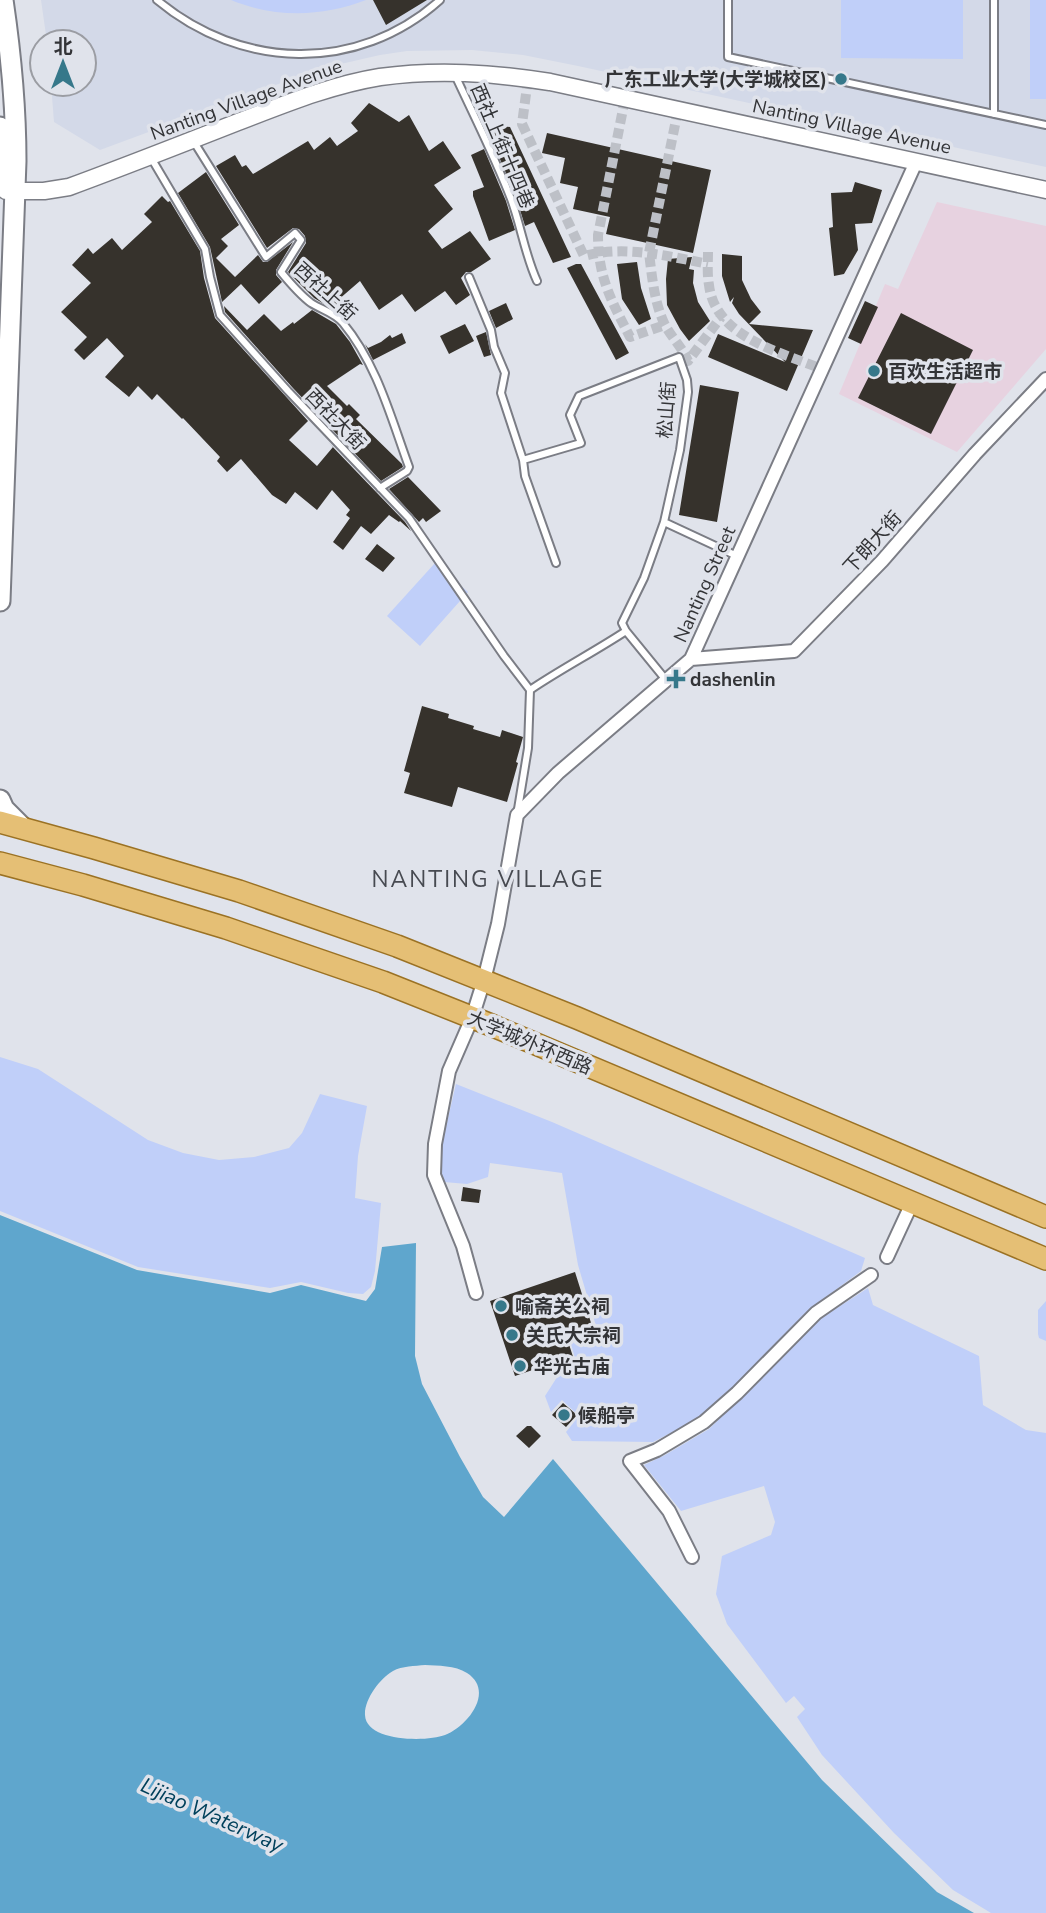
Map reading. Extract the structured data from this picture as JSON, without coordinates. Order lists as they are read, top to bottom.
{
  "streets": {
    "main road": ["大学城外环西路"],
    "street": ["Nanting Village Avenue", "下朗大街", "Nanting Street"],
    "lane": [
      "西社上街十四巷",
      "西社上街",
      "松山街",
      "西社大街"
    ]
  },
  "crossings": [
    ["Nanting Village Avenue", "西社上街十四巷"],
    ["Nanting Village Avenue", "西社上街"],
    ["Nanting Village Avenue", "西社大街"],
    ["Nanting Village Avenue", "Nanting Street"],
    ["西社上街", "西社大街"],
    ["下朗大街", "Nanting Street"]
  ],
  "districts": ["NANTING VILLAGE"],
  "water": ["Lijiao Waterway"],
  "places": {
    "other": [
      "广东工业大学(大学城校区)",
      "百欢生活超市",
      "喻斋关公祠",
      "关氏大宗祠",
      "华光古庙",
      "候船亭"
    ],
    "health": ["dashenlin"]
  },
  "north": "top"
}
